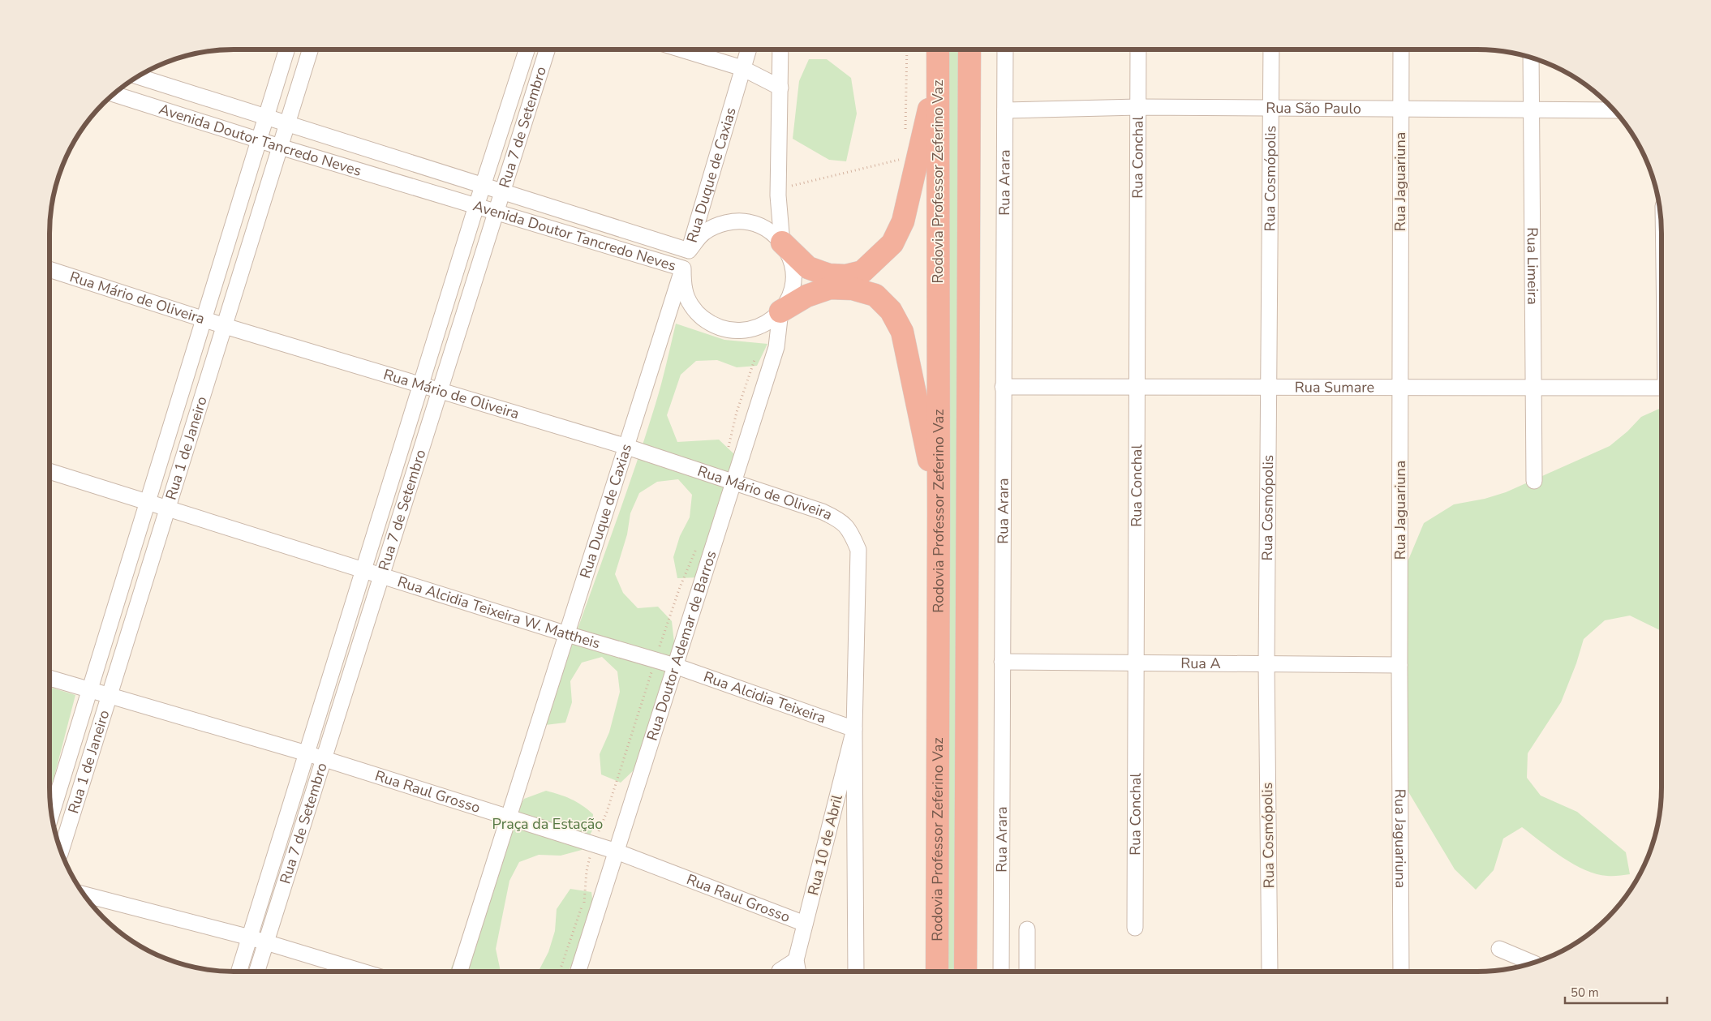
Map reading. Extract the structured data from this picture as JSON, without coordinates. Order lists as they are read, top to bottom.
{
  "streets": {
    "highway": ["Rodovia Professor Zeferino Vaz"],
    "street": [
      "Rua São Paulo",
      "Rua 7 de Setembro",
      "Avenida Doutor Tancredo Neves",
      "Rua Conchal",
      "Rua Duque de Caxias",
      "Rua Cosmópolis",
      "Rua Arara",
      "Rua Jaguariuna",
      "Rua Limeira",
      "Rua Mário de Oliveira",
      "Rua Sumare",
      "Rua 1 de Janeiro",
      "Rua Alcidia Teixeira W. Mattheis",
      "Rua Doutor Ademar de Barros",
      "Rua A",
      "Rua Alcidia Teixeira",
      "Rua Raul Grosso",
      "Rua 10 de Abril"
    ]
  },
  "crossings": [
    ["Rua São Paulo", "Rua Conchal"],
    ["Rua São Paulo", "Rua Cosmópolis"],
    ["Rua São Paulo", "Rua Arara"],
    ["Rua São Paulo", "Rua Jaguariuna"],
    ["Rua São Paulo", "Rua Limeira"],
    ["Rua 7 de Setembro", "Avenida Doutor Tancredo Neves"],
    ["Rua 7 de Setembro", "Rua Mário de Oliveira"],
    ["Rua 7 de Setembro", "Rua Alcidia Teixeira W. Mattheis"],
    ["Rua 7 de Setembro", "Rua Raul Grosso"],
    ["Avenida Doutor Tancredo Neves", "Rua Duque de Caxias"],
    ["Avenida Doutor Tancredo Neves", "Rua 1 de Janeiro"],
    ["Avenida Doutor Tancredo Neves", "Rua Doutor Ademar de Barros"],
    ["Rua Conchal", "Rua Sumare"],
    ["Rua Conchal", "Rua A"],
    ["Rua Duque de Caxias", "Rua Mário de Oliveira"],
    ["Rua Duque de Caxias", "Rua Alcidia Teixeira W. Mattheis"],
    ["Rua Duque de Caxias", "Rua Doutor Ademar de Barros"],
    ["Rua Duque de Caxias", "Rua Raul Grosso"],
    ["Rua Cosmópolis", "Rua Sumare"],
    ["Rua Cosmópolis", "Rua A"],
    ["Rua Arara", "Rua Sumare"],
    ["Rua Arara", "Rua A"],
    ["Rua Jaguariuna", "Rua Sumare"],
    ["Rua Jaguariuna", "Rua A"],
    ["Rua Limeira", "Rua Sumare"],
    ["Rua Mário de Oliveira", "Rua 1 de Janeiro"],
    ["Rua Mário de Oliveira", "Rua Doutor Ademar de Barros"],
    ["Rua Mário de Oliveira", "Rua Alcidia Teixeira"],
    ["Rua Mário de Oliveira", "Rua 10 de Abril"],
    ["Rua 1 de Janeiro", "Rua Alcidia Teixeira W. Mattheis"],
    ["Rua 1 de Janeiro", "Rua Raul Grosso"],
    ["Rua Alcidia Teixeira W. Mattheis", "Rua Doutor Ademar de Barros"],
    ["Rua Alcidia Teixeira W. Mattheis", "Rua Alcidia Teixeira"],
    ["Rua Doutor Ademar de Barros", "Rua Alcidia Teixeira"],
    ["Rua Doutor Ademar de Barros", "Rua Raul Grosso"],
    ["Rua Alcidia Teixeira", "Rua 10 de Abril"],
    ["Rua Raul Grosso", "Rua 10 de Abril"]
  ],
  "parks": ["Praça da Estação"],
  "scale_bar": "50 m"
}
